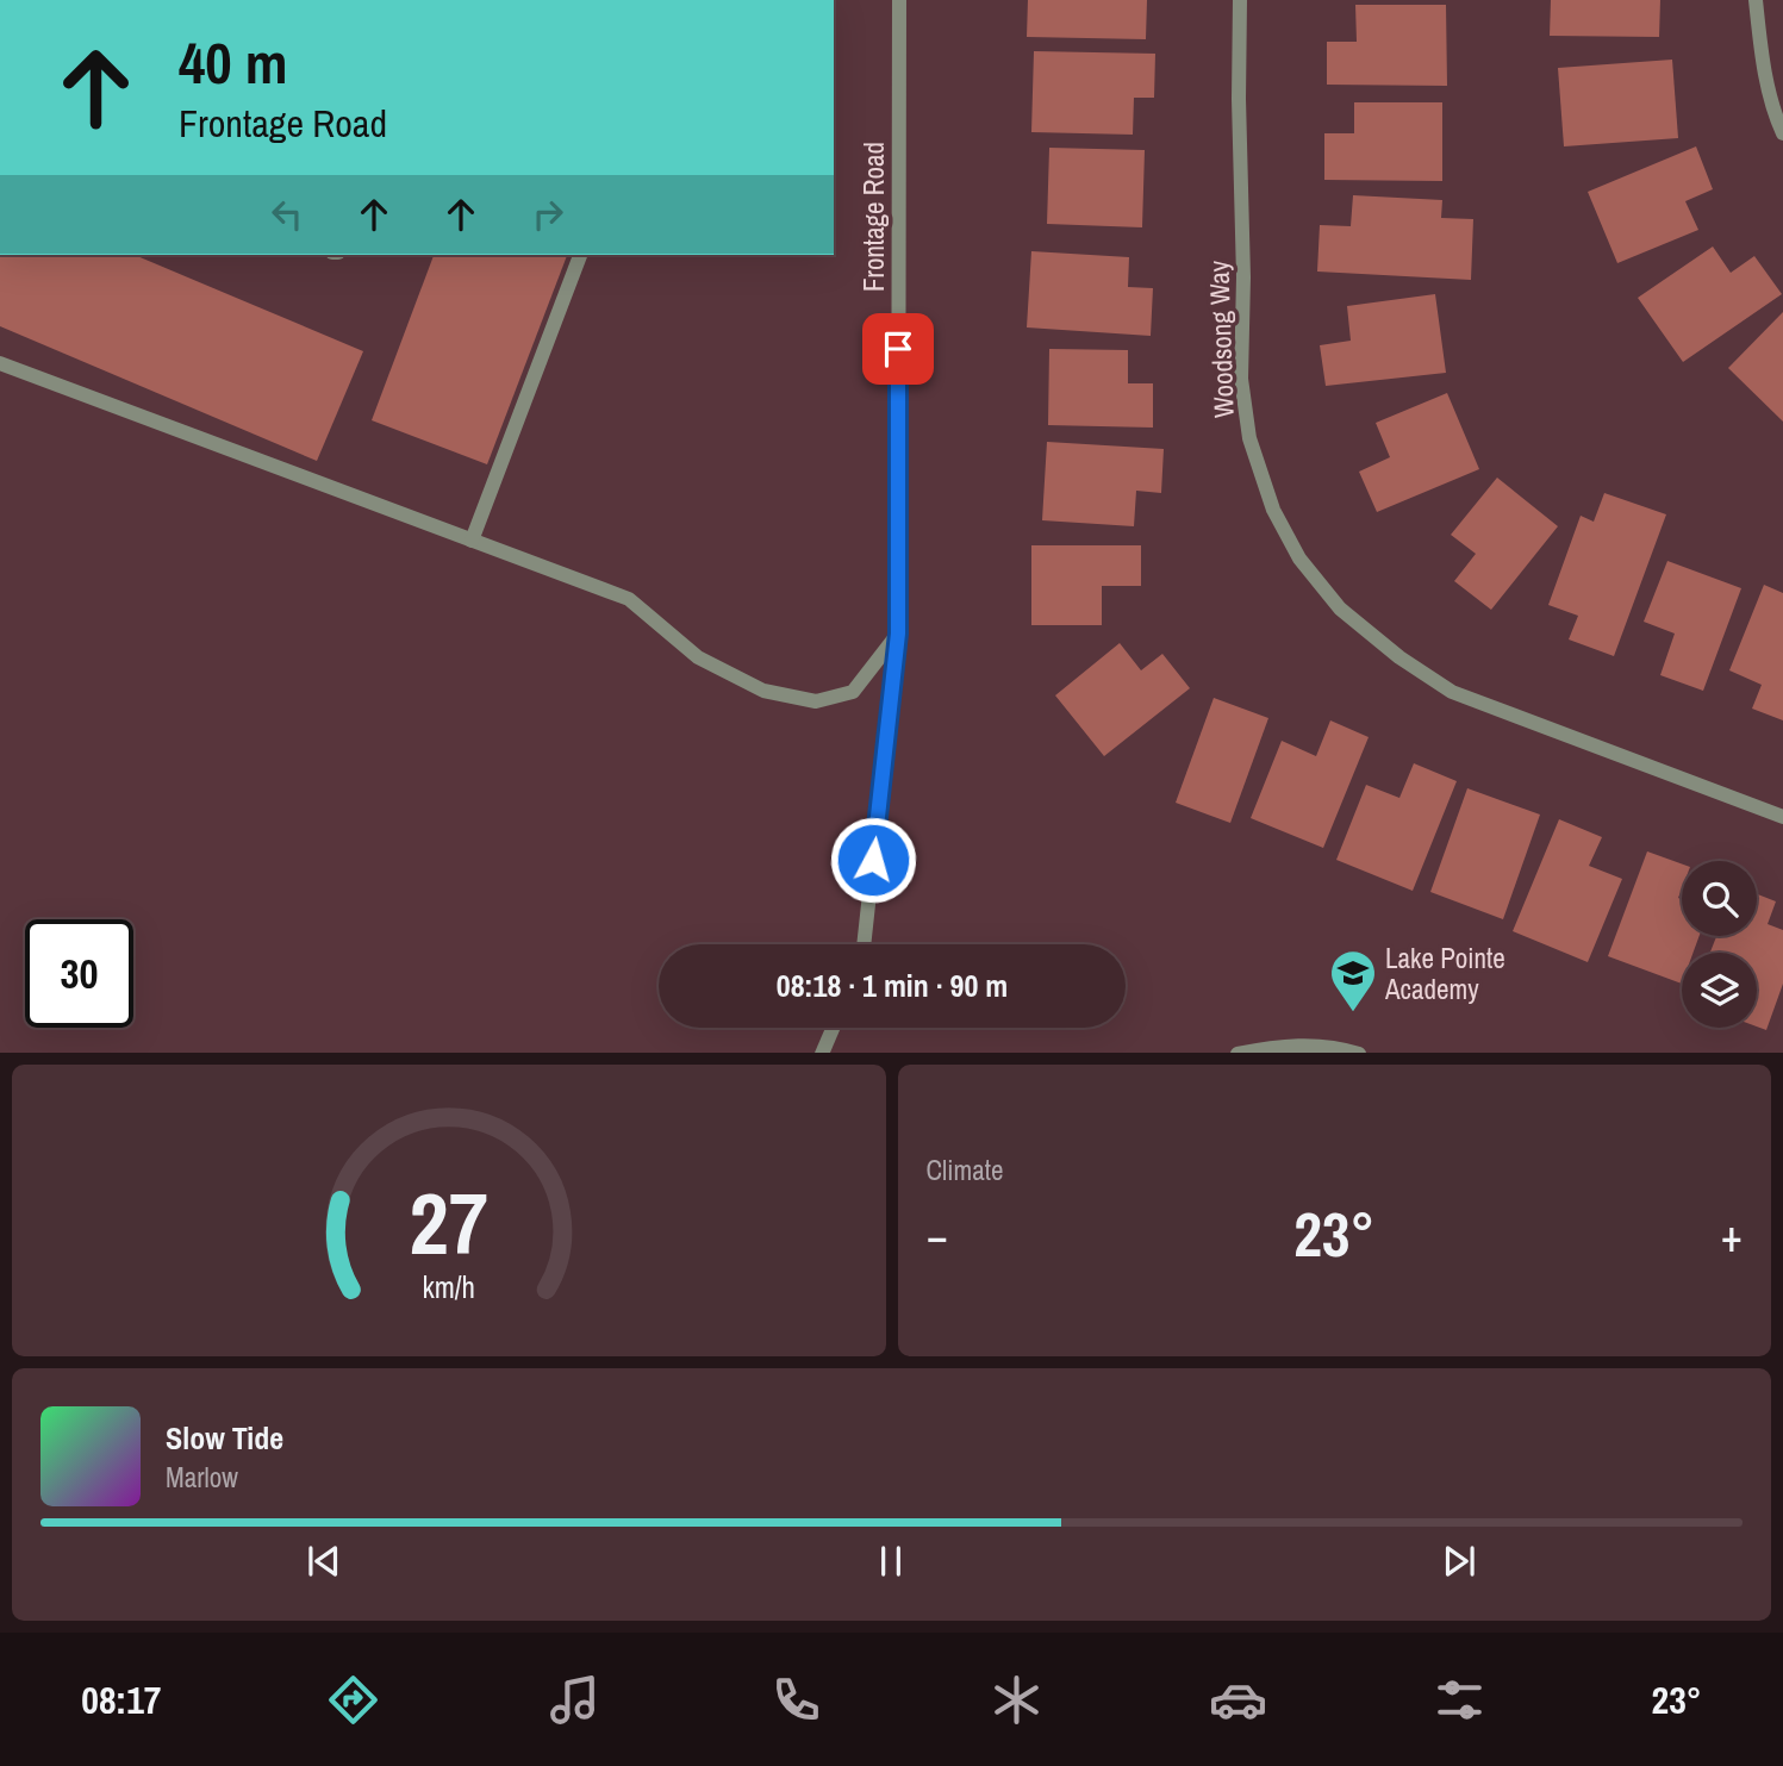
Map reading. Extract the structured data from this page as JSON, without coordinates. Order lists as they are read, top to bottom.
{
  "streets": {
    "street": ["Frontage Road", "Woodsong Way"]
  },
  "places": {
    "school or university": ["Lake Pointe Academy"]
  },
  "page": {
    "turn": ["40 m", "Frontage Road"],
    "limit": "30",
    "trip": "08:18 · 1 min · 90 m",
    "tile": "Climate",
    "heat": ["−", "23°", "+"],
    "song": ["Slow Tide", "Marlow"],
    "tabs": ["08:17", "23°"],
    "gauge": ["27", "km/h"]
  }
}
